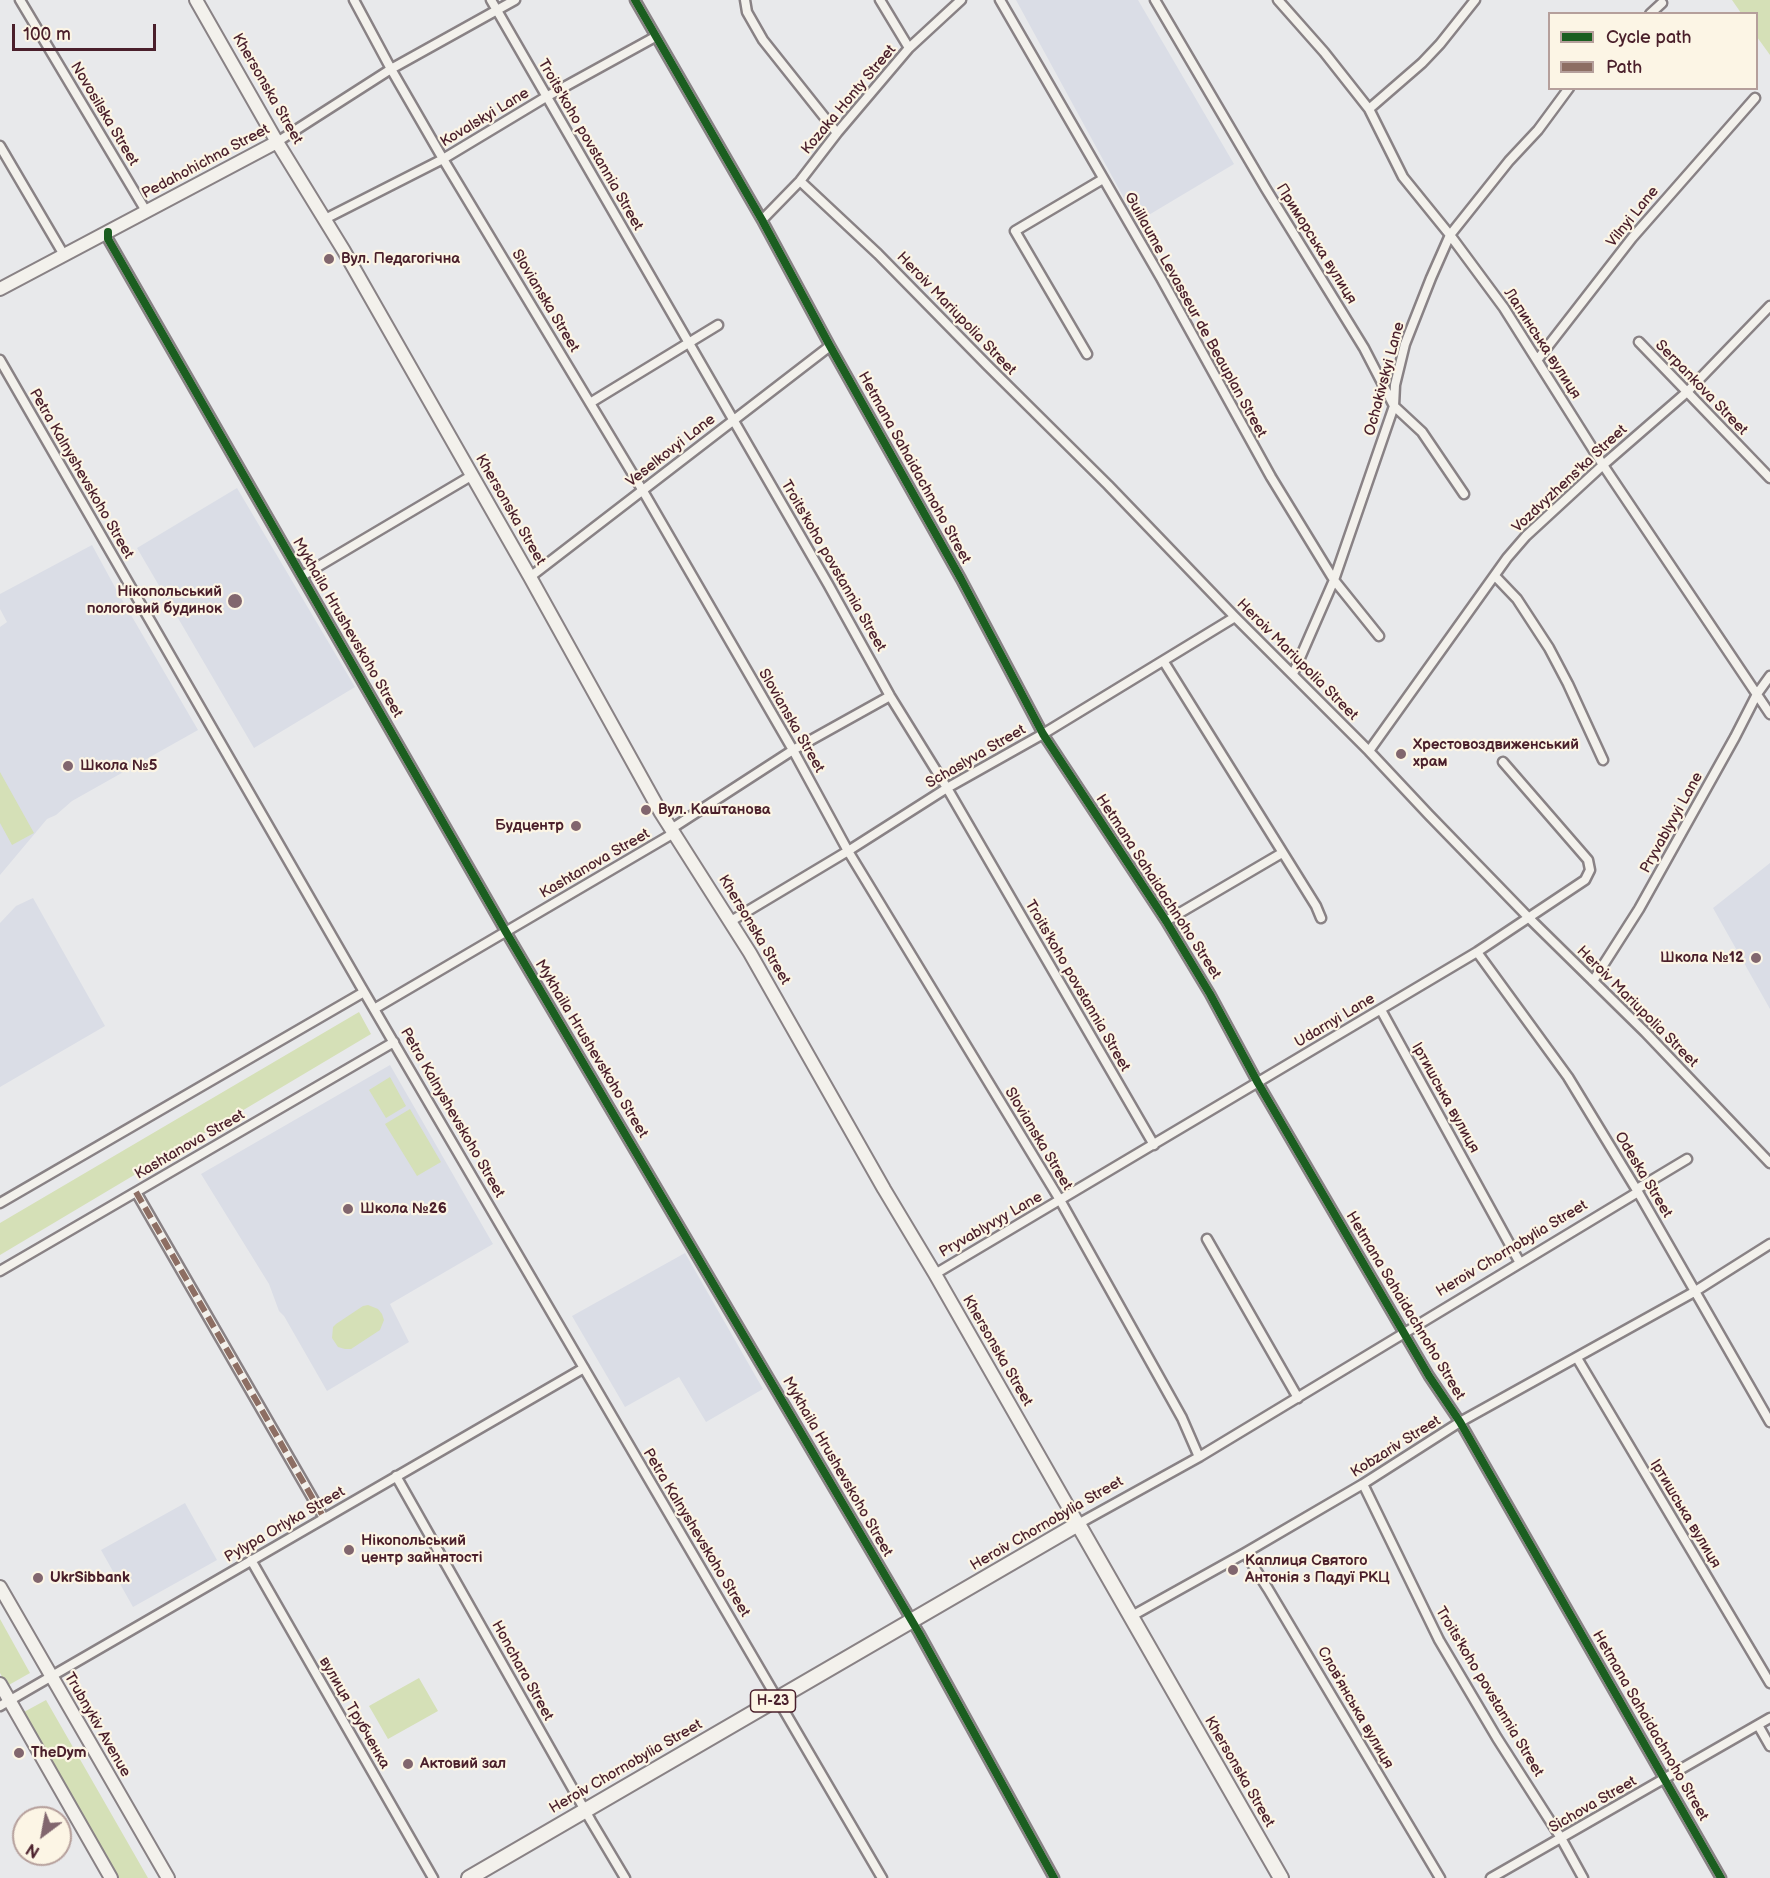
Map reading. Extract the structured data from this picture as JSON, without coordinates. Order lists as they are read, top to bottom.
{
  "streets": {
    "main road": [
      "Khersonska Street",
      "Pedahohichna Street",
      "Heroiv Chornobylia Street",
      "Н-23",
      "Trubnykiv Avenue"
    ],
    "street": [
      "Kozaka Honty Street",
      "Novosilska Street",
      "Kovalskyi Lane",
      "Troits'koho povstannia Street",
      "Vilnyi Lane",
      "Приморська вулиця",
      "Slovianska Street",
      "Heroiv Mariupolia Street",
      "Guillaume Levasseur de Beauplan Street",
      "Лапинська вулиця",
      "Ochakivskyi Lane",
      "Serpankova Street",
      "Veselkovyi Lane",
      "Hetmana Sahaidachnoho Street",
      "Petra Kalnyshevskoho Street",
      "Vozdvyzhens'ka Street",
      "Mykhaila Hrushevskoho Street",
      "Schaslyva Street",
      "Pryvablyvyi Lane",
      "Kashtanova Street",
      "Udarnyi Lane",
      "Іртишська вулиця",
      "Odeska Street",
      "Pryvablyvyy Lane",
      "Kobzariv Street",
      "Pylypa Orlyka Street",
      "Honchara Street",
      "Словʼянська вулиця",
      "вулиця Трубченка",
      "Sichova Street"
    ]
  },
  "crossings": [
    ["Khersonska Street", "Kovalskyi Lane"],
    ["Khersonska Street", "Pedahohichna Street"],
    ["Khersonska Street", "Veselkovyi Lane"],
    ["Khersonska Street", "Schaslyva Street"],
    ["Khersonska Street", "Kashtanova Street"],
    ["Khersonska Street", "Pryvablyvyy Lane"],
    ["Khersonska Street", "Heroiv Chornobylia Street"],
    ["Khersonska Street", "Kobzariv Street"],
    ["Kozaka Honty Street", "Heroiv Mariupolia Street"],
    ["Kozaka Honty Street", "Hetmana Sahaidachnoho Street"],
    ["Novosilska Street", "Pedahohichna Street"],
    ["Kovalskyi Lane", "Troits'koho povstannia Street"],
    ["Kovalskyi Lane", "Slovianska Street"],
    ["Kovalskyi Lane", "Hetmana Sahaidachnoho Street"],
    ["Troits'koho povstannia Street", "Pedahohichna Street"],
    ["Troits'koho povstannia Street", "Veselkovyi Lane"],
    ["Troits'koho povstannia Street", "Schaslyva Street"],
    ["Troits'koho povstannia Street", "Kashtanova Street"],
    ["Troits'koho povstannia Street", "Udarnyi Lane"],
    ["Troits'koho povstannia Street", "Pryvablyvyy Lane"],
    ["Troits'koho povstannia Street", "Kobzariv Street"],
    ["Troits'koho povstannia Street", "Sichova Street"],
    ["Pedahohichna Street", "Slovianska Street"],
    ["Pedahohichna Street", "Mykhaila Hrushevskoho Street"],
    ["Vilnyi Lane", "Лапинська вулиця"],
    ["Приморська вулиця", "Ochakivskyi Lane"],
    ["Slovianska Street", "Veselkovyi Lane"],
    ["Slovianska Street", "Schaslyva Street"],
    ["Slovianska Street", "Kashtanova Street"],
    ["Slovianska Street", "Pryvablyvyy Lane"],
    ["Slovianska Street", "Heroiv Chornobylia Street"],
    ["Heroiv Mariupolia Street", "Ochakivskyi Lane"],
    ["Heroiv Mariupolia Street", "Vozdvyzhens'ka Street"],
    ["Heroiv Mariupolia Street", "Schaslyva Street"],
    ["Heroiv Mariupolia Street", "Pryvablyvyi Lane"],
    ["Heroiv Mariupolia Street", "Udarnyi Lane"],
    ["Guillaume Levasseur de Beauplan Street", "Ochakivskyi Lane"],
    ["Лапинська вулиця", "Ochakivskyi Lane"],
    ["Лапинська вулиця", "Vozdvyzhens'ka Street"],
    ["Лапинська вулиця", "Pryvablyvyi Lane"],
    ["Serpankova Street", "Vozdvyzhens'ka Street"],
    ["Veselkovyi Lane", "Hetmana Sahaidachnoho Street"],
    ["Hetmana Sahaidachnoho Street", "Schaslyva Street"],
    ["Hetmana Sahaidachnoho Street", "Udarnyi Lane"],
    ["Hetmana Sahaidachnoho Street", "Heroiv Chornobylia Street"],
    ["Hetmana Sahaidachnoho Street", "Kobzariv Street"],
    ["Hetmana Sahaidachnoho Street", "Sichova Street"],
    ["Petra Kalnyshevskoho Street", "Kashtanova Street"],
    ["Petra Kalnyshevskoho Street", "Heroiv Chornobylia Street"],
    ["Petra Kalnyshevskoho Street", "Pylypa Orlyka Street"],
    ["Mykhaila Hrushevskoho Street", "Kashtanova Street"],
    ["Mykhaila Hrushevskoho Street", "Heroiv Chornobylia Street"],
    ["Udarnyi Lane", "Іртишська вулиця"],
    ["Udarnyi Lane", "Odeska Street"],
    ["Udarnyi Lane", "Pryvablyvyy Lane"],
    ["Іртишська вулиця", "Heroiv Chornobylia Street"],
    ["Іртишська вулиця", "Kobzariv Street"],
    ["Odeska Street", "Heroiv Chornobylia Street"],
    ["Odeska Street", "Kobzariv Street"],
    ["Heroiv Chornobylia Street", "Honchara Street"],
    ["Kobzariv Street", "Словʼянська вулиця"],
    ["Pylypa Orlyka Street", "Honchara Street"],
    ["Pylypa Orlyka Street", "вулиця Трубченка"],
    ["Pylypa Orlyka Street", "Trubnykiv Avenue"]
  ],
  "places": [
    "Вул. Педагогічна",
    "Нікопольський пологовий будинок",
    "Хрестовоздвиженський храм",
    "Школа №5",
    "Вул. Каштанова",
    "Будцентр",
    "Школа №12",
    "Школа №26",
    "Нікопольський центр зайнятості",
    "Каплиця Святого Антонія з Падуї РКЦ",
    "UkrSibbank",
    "TheDym",
    "Актовий зал"
  ],
  "legend": ["Cycle path", "Path"],
  "scale_bar": "100 m",
  "north": "bottom left"
}
